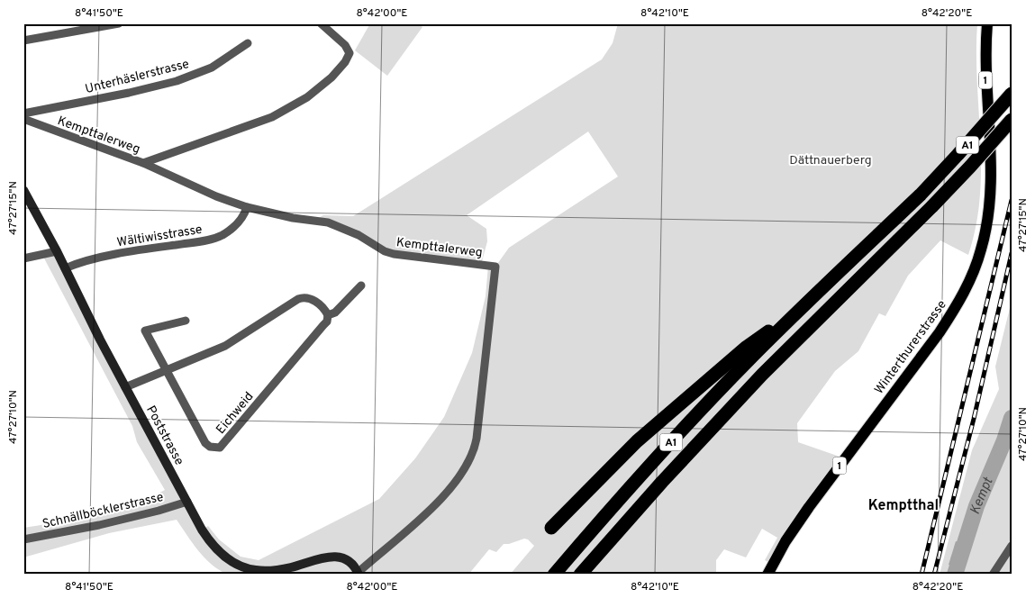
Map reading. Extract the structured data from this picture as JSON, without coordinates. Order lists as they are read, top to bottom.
{
  "streets": {
    "highway": ["A1"],
    "main road": ["1", "Winterthurerstrasse"],
    "street": [
      "Unterhäslerstrasse",
      "Kempttalerweg",
      "Wältiwisstrasse",
      "Eichweid",
      "Poststrasse",
      "Schnällböcklerstrasse"
    ]
  },
  "crossings": [
    ["Kempttalerweg", "Wältiwisstrasse"],
    ["Kempttalerweg", "Poststrasse"],
    ["Wältiwisstrasse", "Poststrasse"],
    ["Poststrasse", "Schnällböcklerstrasse"]
  ],
  "districts": ["Kemptthal"],
  "water": ["Kempt"],
  "parks": ["Dättnauerberg"],
  "coordinates": [
    "8°41'50\"E",
    "8°42'00\"E",
    "8°42'10\"E",
    "8°42'20\"E",
    "47°27'15\"N",
    "47°27'10\"N"
  ]
}
